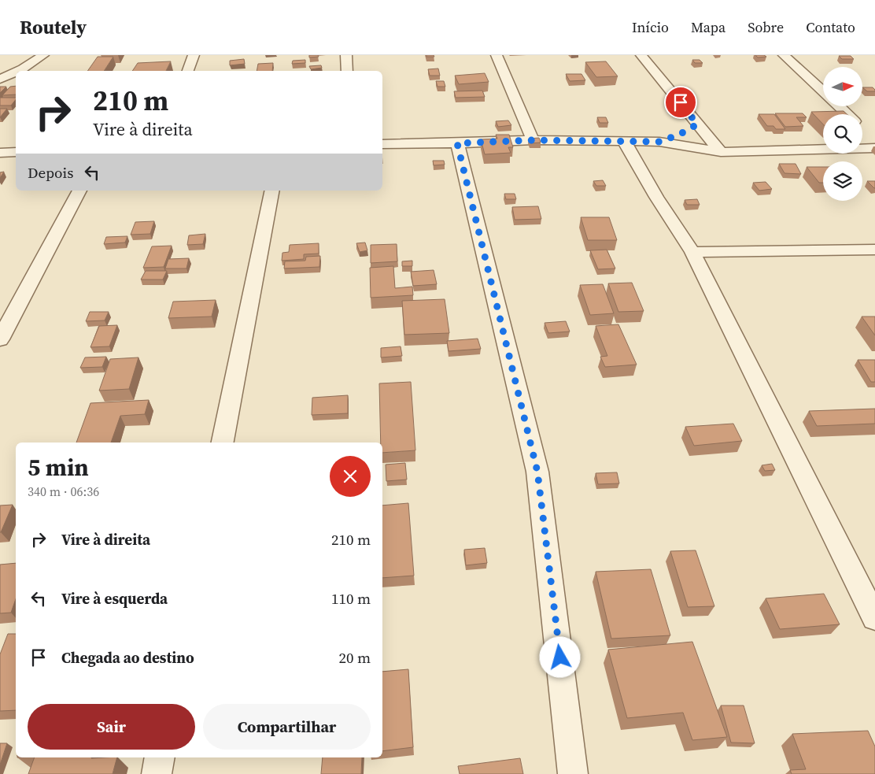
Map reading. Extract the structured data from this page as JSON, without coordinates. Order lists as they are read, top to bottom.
{
  "north": "right",
  "page": {
    "header": "Routely",
    "nav": [
      "Início",
      "Mapa",
      "Sobre",
      "Contato"
    ],
    "turn": ["210 m", "Vire à direita"],
    "then": "Depois",
    "heading": ["5 min", "340 m · 06:36"],
    "list": [
      {
        "name": "Vire à direita",
        "value": "210 m"
      },
      {
        "name": "Vire à esquerda",
        "value": "110 m"
      },
      {
        "name": "Chegada ao destino",
        "value": "20 m"
      }
    ],
    "buttons": ["Sair", "Compartilhar"]
  }
}
